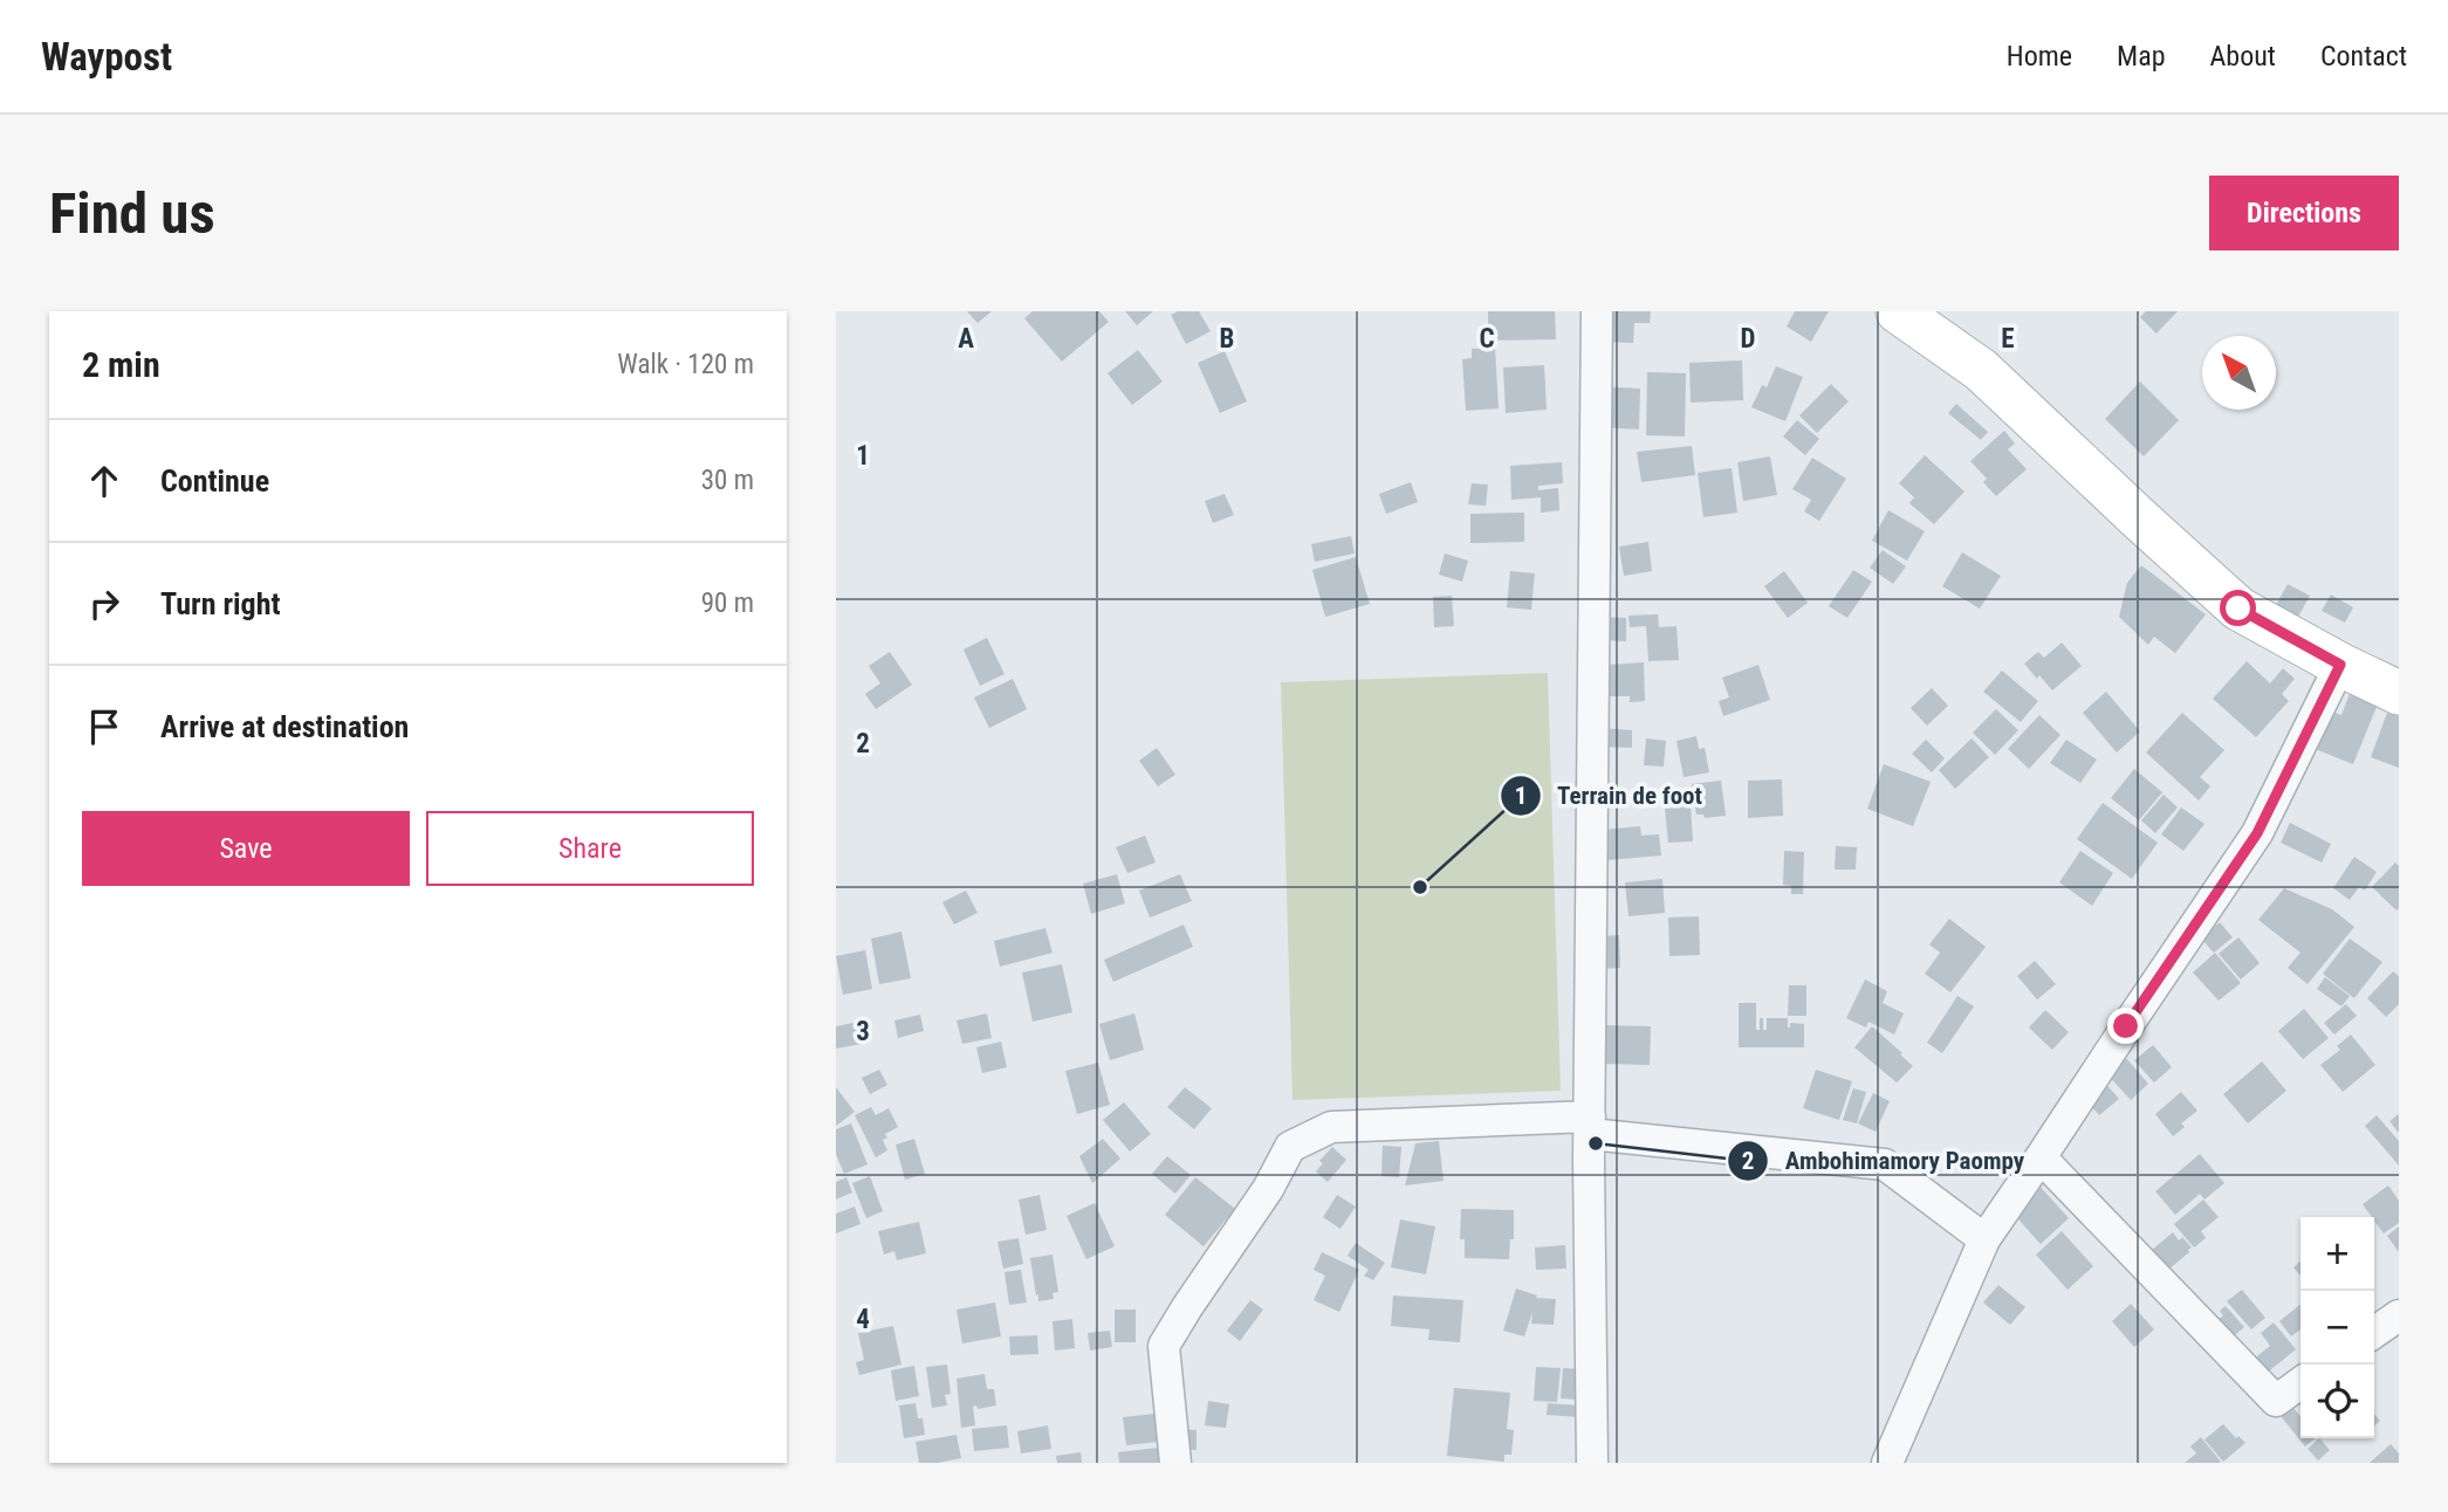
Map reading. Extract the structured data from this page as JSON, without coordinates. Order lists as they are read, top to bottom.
{
  "places": ["Terrain de foot", "Ambohimamory Paompy"],
  "north": "top left",
  "page": {
    "header": "Waypost",
    "nav": [
      "Home",
      "Map",
      "About",
      "Contact"
    ],
    "buttons": [
      "Directions",
      ["Save", "Share"]
    ],
    "title": "Find us",
    "heading": ["2 min", "Walk · 120 m"],
    "list": [
      ["Continue", "30 m"],
      ["Turn right", "90 m"],
      "Arrive at destination"
    ],
    "map_buttons": ["+", "−"]
  },
  "grid": {
    "columns": [
      "A",
      "B",
      "C",
      "D",
      "E"
    ],
    "rows": [
      "1",
      "2",
      "3",
      "4"
    ]
  }
}
